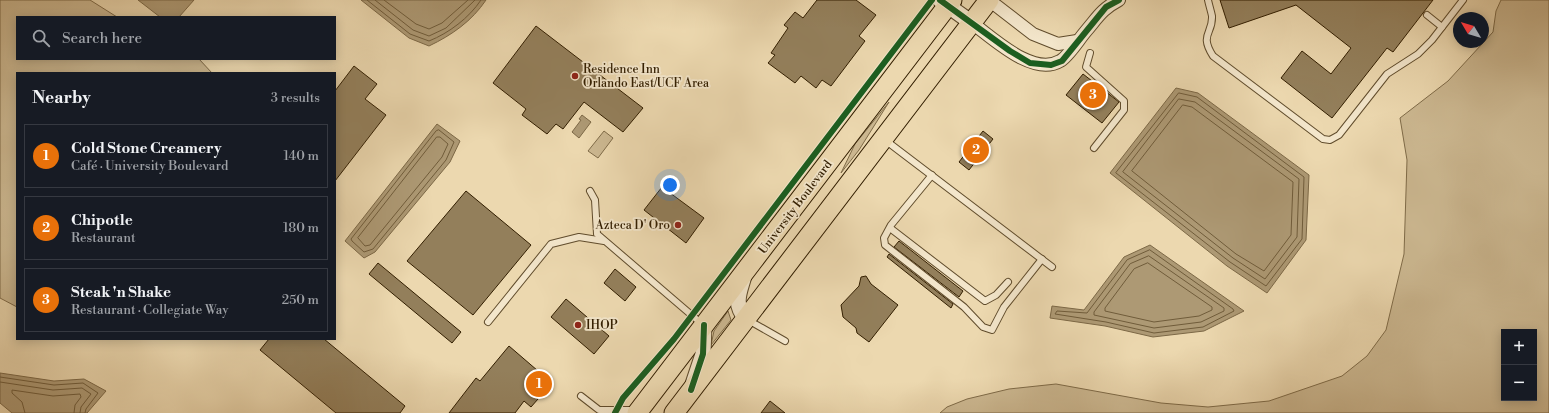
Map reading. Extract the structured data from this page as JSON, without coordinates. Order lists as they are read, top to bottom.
{
  "streets": {
    "main road": ["University Boulevard"]
  },
  "places": ["Residence Inn Orlando East/UCF Area", "Azteca D' Oro", "IHOP"],
  "north": "top left",
  "page": {
    "search": "Search here",
    "heading": ["Nearby", "3 results"],
    "pins": ["3", "2", "1"],
    "list": [
      {
        "mark": "1",
        "name": "Cold Stone Creamery",
        "note": "Café · University Boulevard",
        "value": "140 m"
      },
      {
        "mark": "2",
        "name": "Chipotle",
        "note": "Restaurant",
        "value": "180 m"
      },
      {
        "mark": "3",
        "name": "Steak 'n Shake",
        "note": "Restaurant · Collegiate Way",
        "value": "250 m"
      }
    ],
    "map_buttons": ["+", "−"]
  }
}
